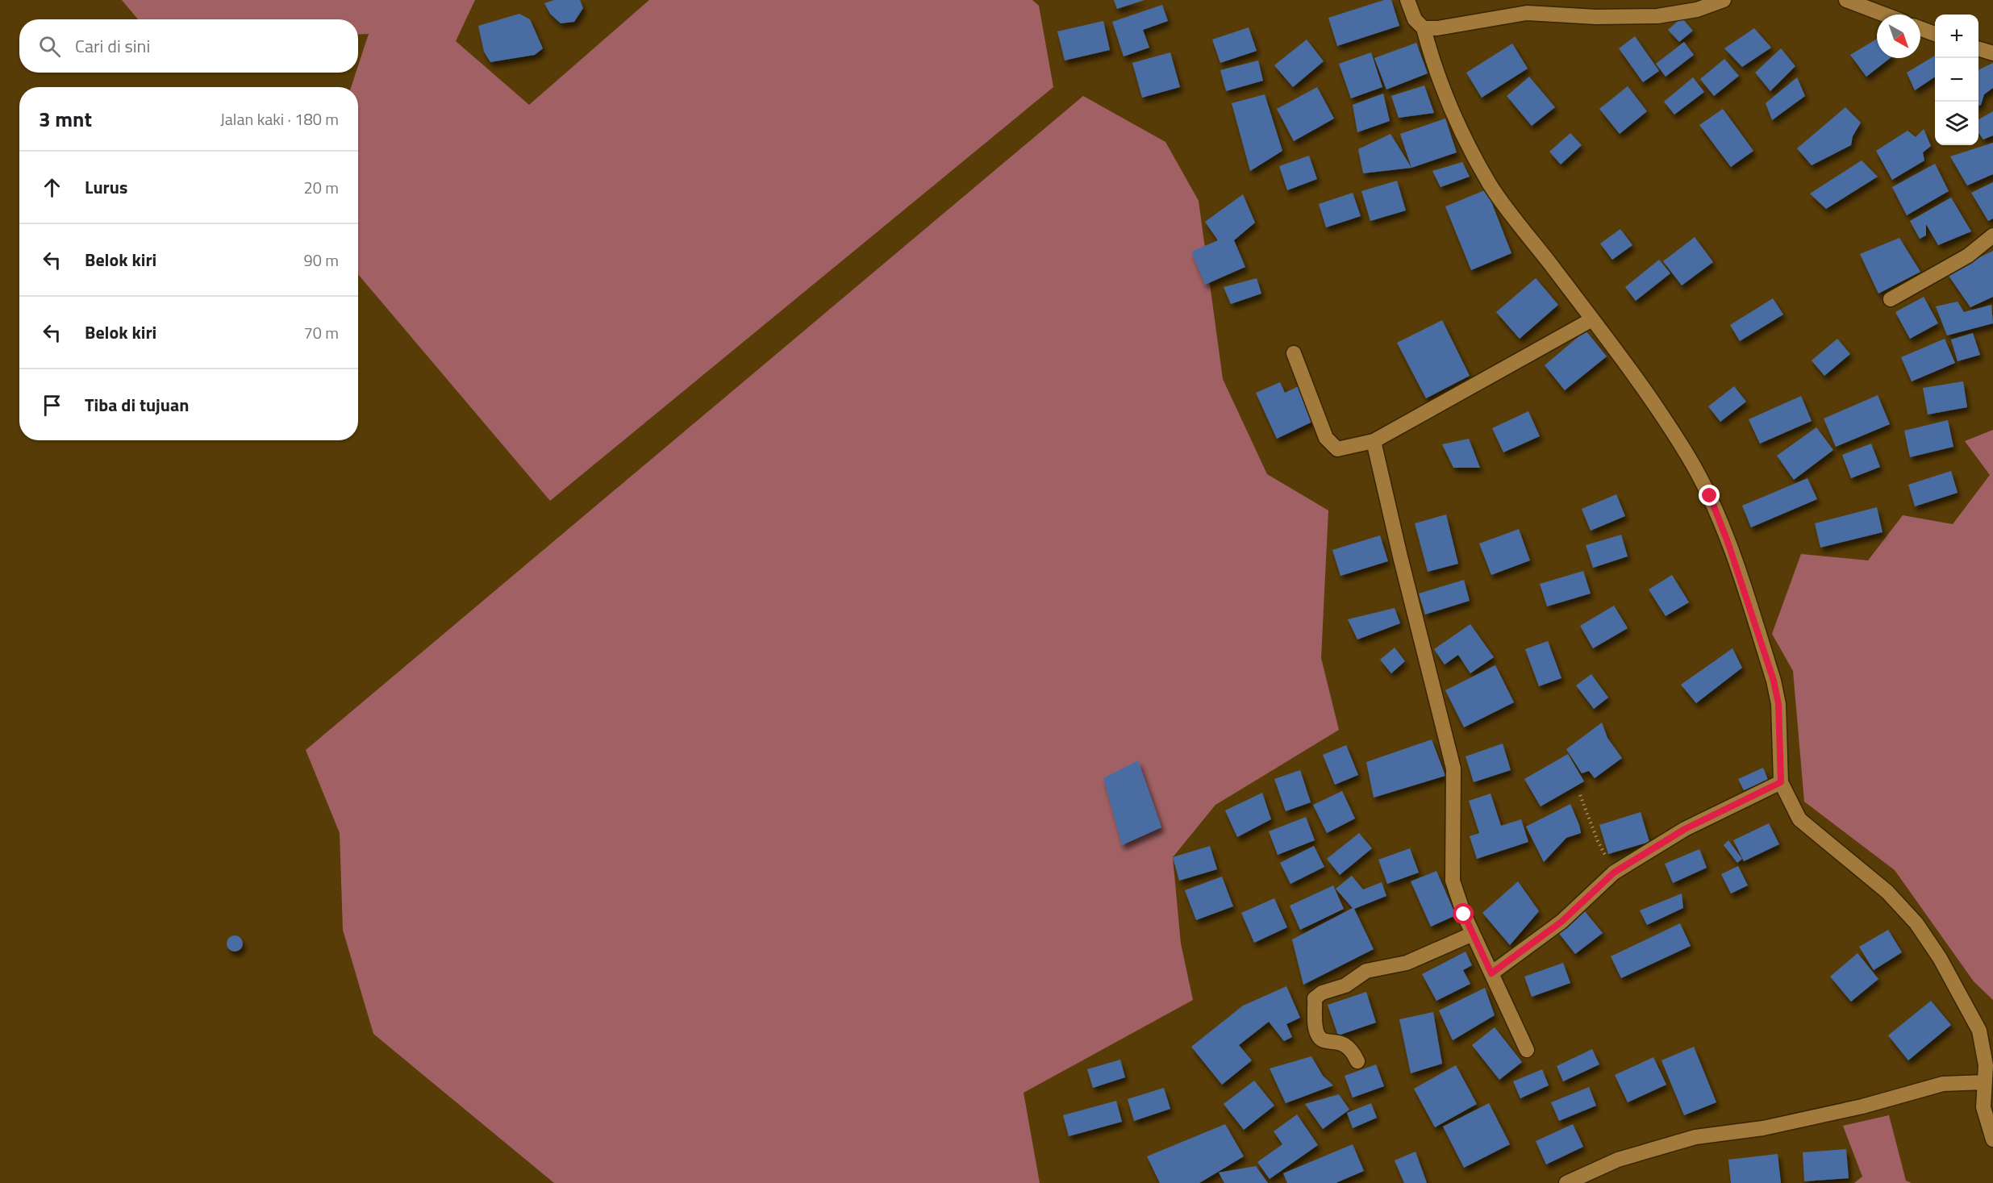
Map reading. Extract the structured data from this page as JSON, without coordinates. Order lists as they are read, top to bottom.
{
  "north": "bottom right",
  "page": {
    "map_buttons": ["+", "−"],
    "search": "Cari di sini",
    "heading": ["3 mnt", "Jalan kaki · 180 m"],
    "list": [
      ["Lurus", "20 m"],
      ["Belok kiri", "90 m"],
      ["Belok kiri", "70 m"],
      "Tiba di tujuan"
    ]
  }
}
